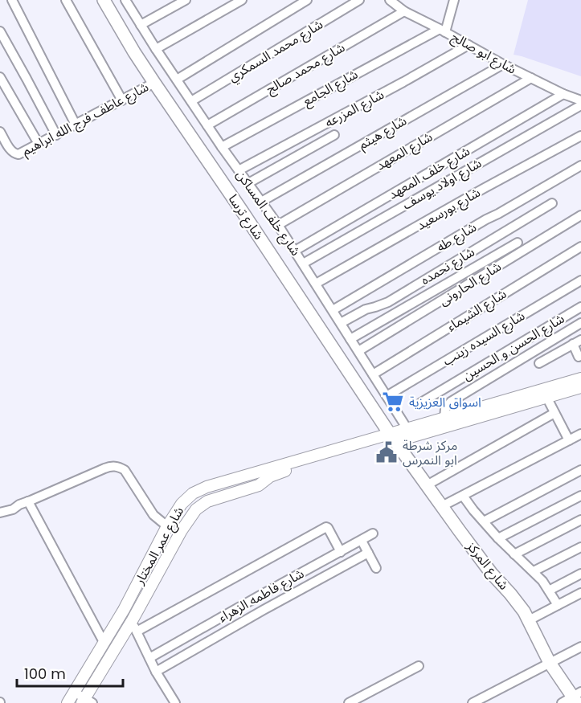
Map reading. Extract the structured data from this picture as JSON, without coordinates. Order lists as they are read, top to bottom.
{
  "streets": {
    "main road": ["شارع ترسا", "شارع المركز"],
    "street": [
      "شارع محمد السمكري",
      "شارع ابو صالح",
      "شارع محمد صالح",
      "شارع الجامع",
      "شارع المزرعه",
      "شارع عاطف فرج الله ابراهيم",
      "شارع هيثم",
      "شارع المعهد",
      "شارع خلف المعهد",
      "شارع اولاد يوسف",
      "شارع بورسعيد",
      "شارع خلف المساكن",
      "شارع طه",
      "شارع نحمده",
      "شارع الحارونى",
      "شارع الشيماء",
      "شارع السيده زينب",
      "شارع الحسن و الحسين",
      "شارع عمر المختار",
      "شارع فاطمه الزهراء"
    ]
  },
  "crossings": [
    ["شارع محمد السمكري", "شارع خلف المساكن"],
    ["شارع ابو صالح", "شارع محمد صالح"],
    ["شارع ابو صالح", "شارع الجامع"],
    ["شارع ابو صالح", "شارع المزرعه"],
    ["شارع ابو صالح", "شارع هيثم"],
    ["شارع ابو صالح", "شارع المعهد"],
    ["شارع ابو صالح", "شارع خلف المعهد"],
    ["شارع محمد صالح", "شارع خلف المساكن"],
    ["شارع الجامع", "شارع خلف المساكن"],
    ["شارع المزرعه", "شارع خلف المساكن"],
    ["شارع عاطف فرج الله ابراهيم", "شارع ترسا"],
    ["شارع هيثم", "شارع خلف المساكن"],
    ["شارع المعهد", "شارع خلف المساكن"],
    ["شارع خلف المعهد", "شارع خلف المساكن"],
    ["شارع اولاد يوسف", "شارع خلف المساكن"],
    ["شارع بورسعيد", "شارع خلف المساكن"],
    ["شارع خلف المساكن", "شارع ترسا"],
    ["شارع خلف المساكن", "شارع طه"],
    ["شارع خلف المساكن", "شارع نحمده"],
    ["شارع خلف المساكن", "شارع الحارونى"],
    ["شارع خلف المساكن", "شارع الشيماء"],
    ["شارع خلف المساكن", "شارع السيده زينب"],
    ["شارع خلف المساكن", "شارع عمر المختار"],
    ["شارع خلف المساكن", "شارع المركز"],
    ["شارع ترسا", "شارع عمر المختار"],
    ["شارع ترسا", "شارع المركز"],
    ["شارع عمر المختار", "شارع المركز"]
  ],
  "places": {
    "supermarket": ["اسواق العزيزية"],
    "public building": ["مركز شرطة ابو النمرس"]
  },
  "scale_bar": "100 m"
}
